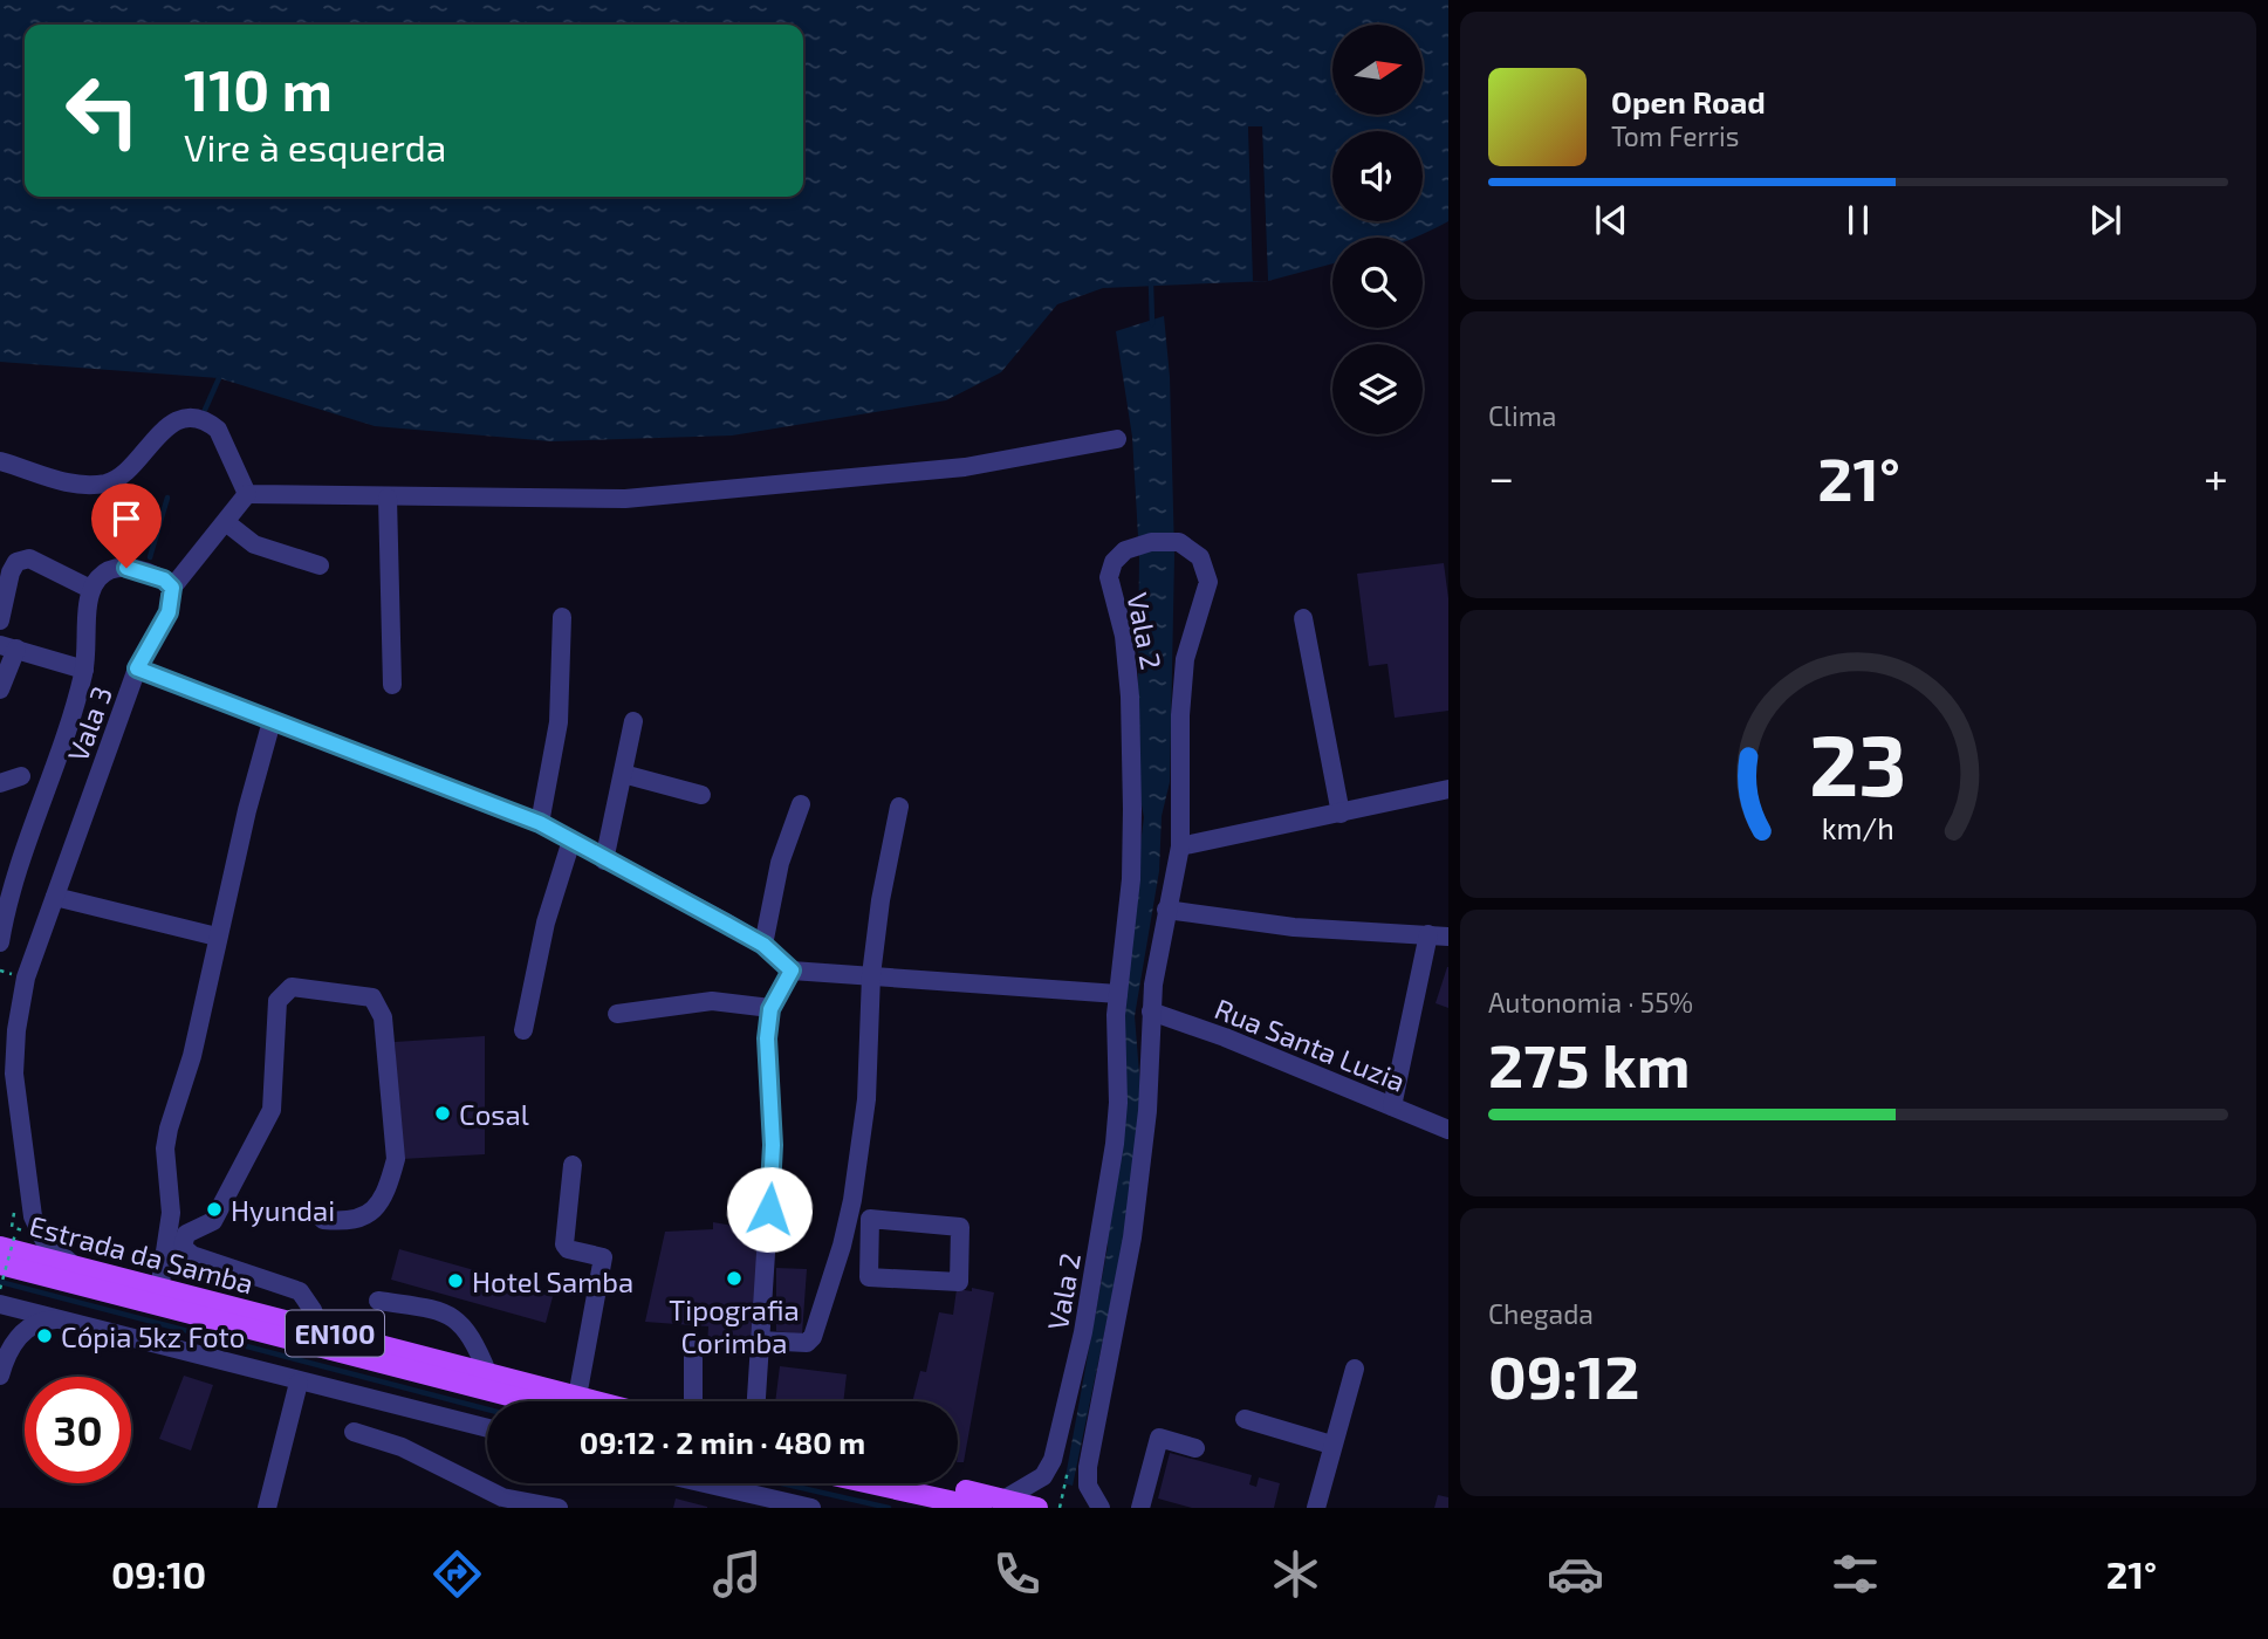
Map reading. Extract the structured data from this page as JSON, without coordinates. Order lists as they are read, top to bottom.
{
  "streets": {
    "main road": ["Estrada da Samba", "EN100"],
    "street": ["Vala 2", "Vala 3", "Rua Santa Luzia"]
  },
  "crossings": [
    ["Vala 2", "Rua Santa Luzia"],
    ["Vala 3", "Estrada da Samba"]
  ],
  "places": [
    "Cosal",
    "Hyundai",
    "Tipografia Corimba",
    "Hotel Samba",
    "Cópia 5kz Foto"
  ],
  "north": "right",
  "page": {
    "turn": ["110 m", "Vire à esquerda"],
    "song": ["Open Road", "Tom Ferris"],
    "tile": [
      "Clima",
      ["Autonomia · 55%", "275 km"],
      ["Chegada", "09:12"]
    ],
    "heat": ["−", "21°", "+"],
    "limit": "30",
    "trip": "09:12 · 2 min · 480 m",
    "tabs": ["09:10", "21°"],
    "gauge": ["23", "km/h"]
  }
}
